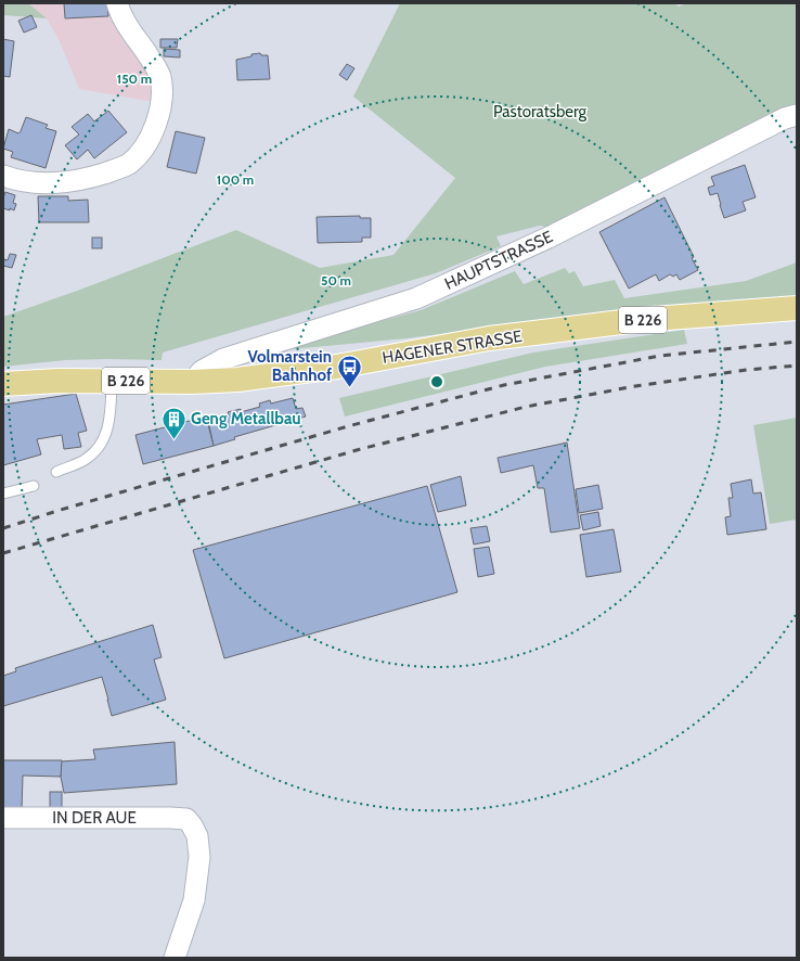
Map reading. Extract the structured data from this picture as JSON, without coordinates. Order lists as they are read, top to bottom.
{
  "streets": {
    "main road": ["B 226", "HAGENER STRASSE"],
    "street": ["HAUPTSTRASSE", "IN DER AUE"]
  },
  "crossings": [
    ["HAUPTSTRASSE", "HAGENER STRASSE"]
  ],
  "parks": ["Pastoratsberg"],
  "places": {
    "bus stop": ["Volmarstein Bahnhof"],
    "building": ["Geng Metallbau"]
  },
  "rings": ["150 m", "100 m", "50 m"]
}
